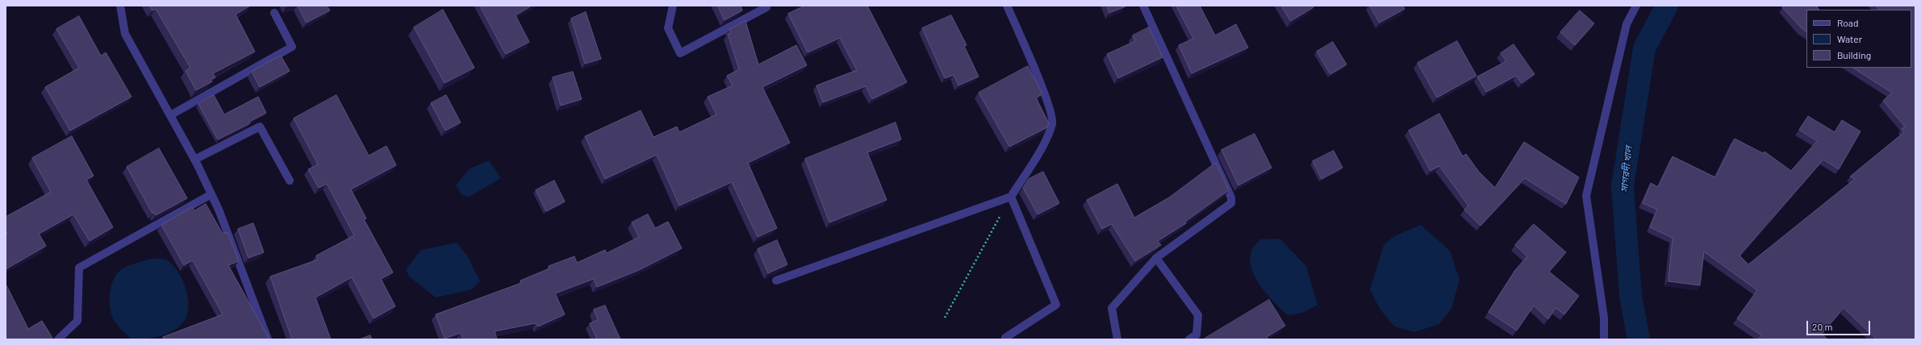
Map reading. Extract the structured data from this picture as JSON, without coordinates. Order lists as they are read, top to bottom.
{
  "water": ["সাগরদী খাল"],
  "legend": ["Road", "Water", "Building"],
  "scale_bar": "20 m"
}
